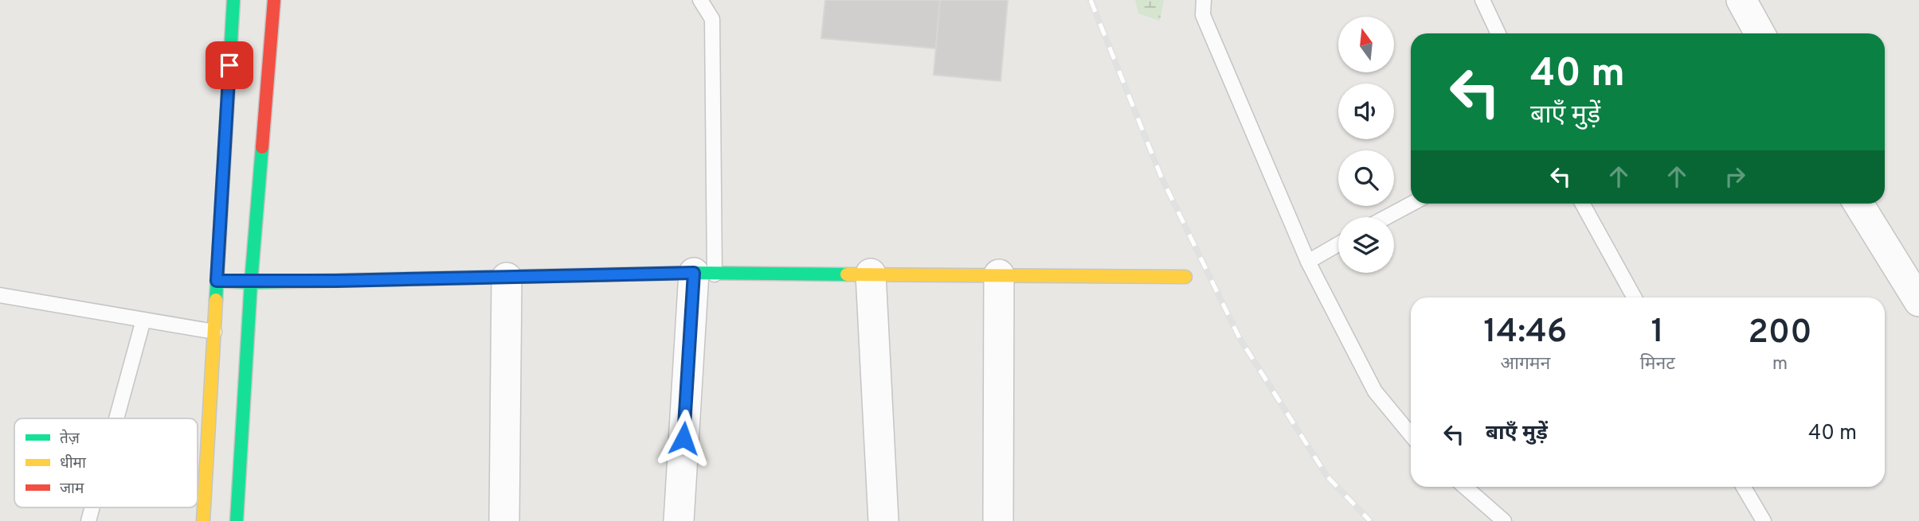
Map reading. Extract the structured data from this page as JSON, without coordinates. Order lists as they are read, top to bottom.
{
  "legend": ["तेज़", "धीमा", "जाम"],
  "north": "top",
  "page": {
    "turn": ["40 m", "बाएँ मुड़ें"],
    "eta": [
      "14:46",
      "आगमन",
      "1",
      "मिनट",
      "200",
      "m"
    ],
    "list": [
      {
        "name": "बाएँ मुड़ें",
        "value": "40 m"
      }
    ]
  }
}
